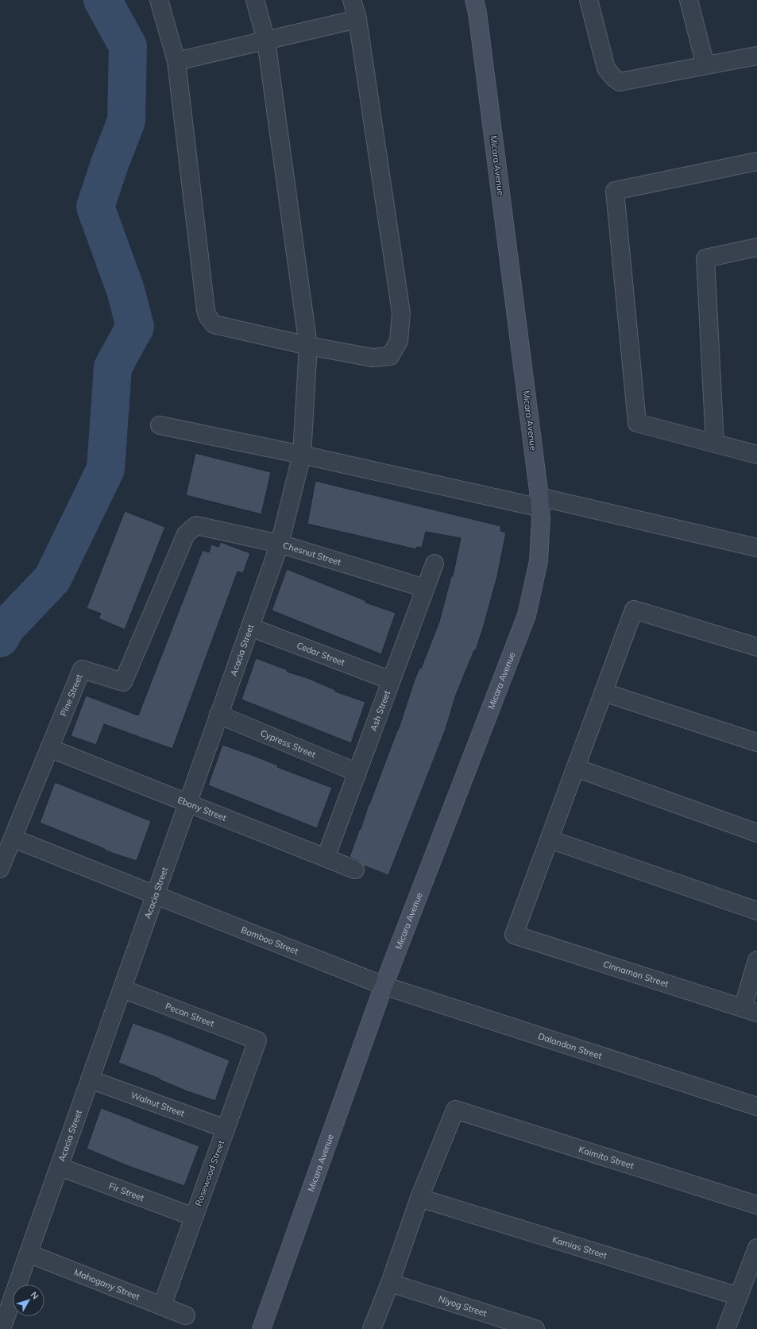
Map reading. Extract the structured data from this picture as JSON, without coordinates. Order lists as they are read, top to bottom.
{
  "streets": {
    "street": [
      "Micara Avenue",
      "Chesnut Street",
      "Acacia Street",
      "Cedar Street",
      "Pine Street",
      "Ash Street",
      "Cypress Street",
      "Ebony Street",
      "Bamboo Street",
      "Cinnamon Street",
      "Pecan Street",
      "Dalandan Street",
      "Walnut Street",
      "Kaimito Street",
      "Rosewood Street",
      "Fir Street",
      "Kamias Street",
      "Mahogany Street",
      "Niyog Street"
    ]
  },
  "crossings": [
    ["Micara Avenue", "Bamboo Street"],
    ["Micara Avenue", "Dalandan Street"],
    ["Chesnut Street", "Acacia Street"],
    ["Chesnut Street", "Pine Street"],
    ["Chesnut Street", "Ash Street"],
    ["Acacia Street", "Cedar Street"],
    ["Acacia Street", "Cypress Street"],
    ["Acacia Street", "Ebony Street"],
    ["Acacia Street", "Bamboo Street"],
    ["Acacia Street", "Pecan Street"],
    ["Acacia Street", "Walnut Street"],
    ["Acacia Street", "Fir Street"],
    ["Acacia Street", "Mahogany Street"],
    ["Cedar Street", "Ash Street"],
    ["Pine Street", "Ebony Street"],
    ["Pine Street", "Bamboo Street"],
    ["Ash Street", "Cypress Street"],
    ["Ash Street", "Ebony Street"],
    ["Bamboo Street", "Dalandan Street"],
    ["Pecan Street", "Rosewood Street"],
    ["Walnut Street", "Rosewood Street"],
    ["Kaimito Street", "Kamias Street"],
    ["Rosewood Street", "Fir Street"],
    ["Rosewood Street", "Mahogany Street"]
  ],
  "north": "top right"
}
